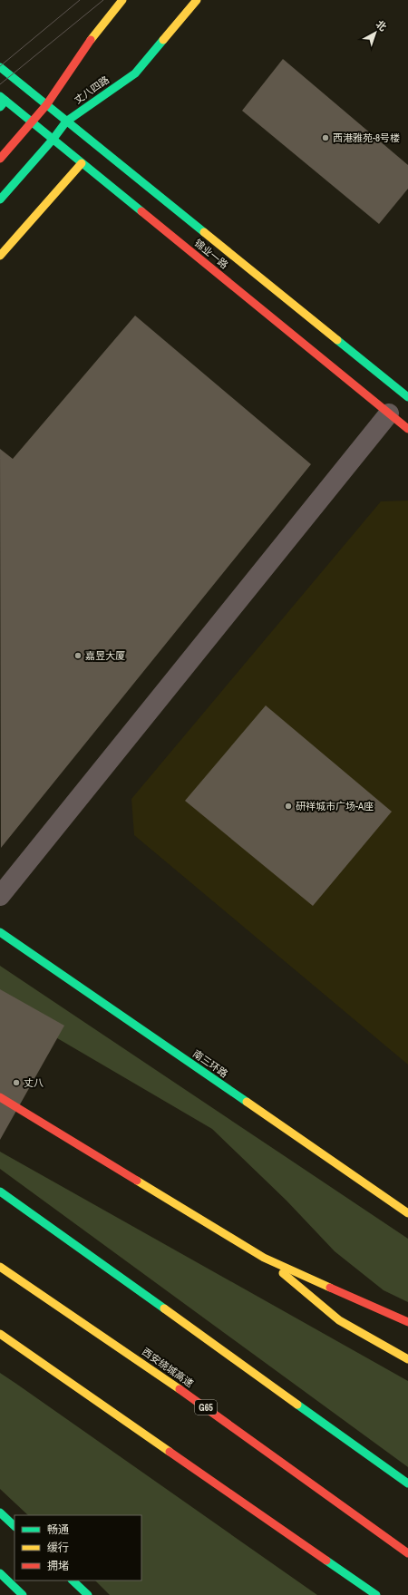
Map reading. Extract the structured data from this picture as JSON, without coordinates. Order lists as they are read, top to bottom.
{
  "streets": {
    "main road": [
      "丈八四路",
      "锦业一路",
      "南三环路",
      "西安绕城高速",
      "G65"
    ]
  },
  "crossings": [
    ["丈八四路", "锦业一路"]
  ],
  "places": [
    "西港雅苑-8号楼",
    "嘉昱大厦",
    "研祥城市广场-A座",
    "丈八"
  ],
  "legend": ["畅通", "缓行", "拥堵"],
  "north": "top right"
}
